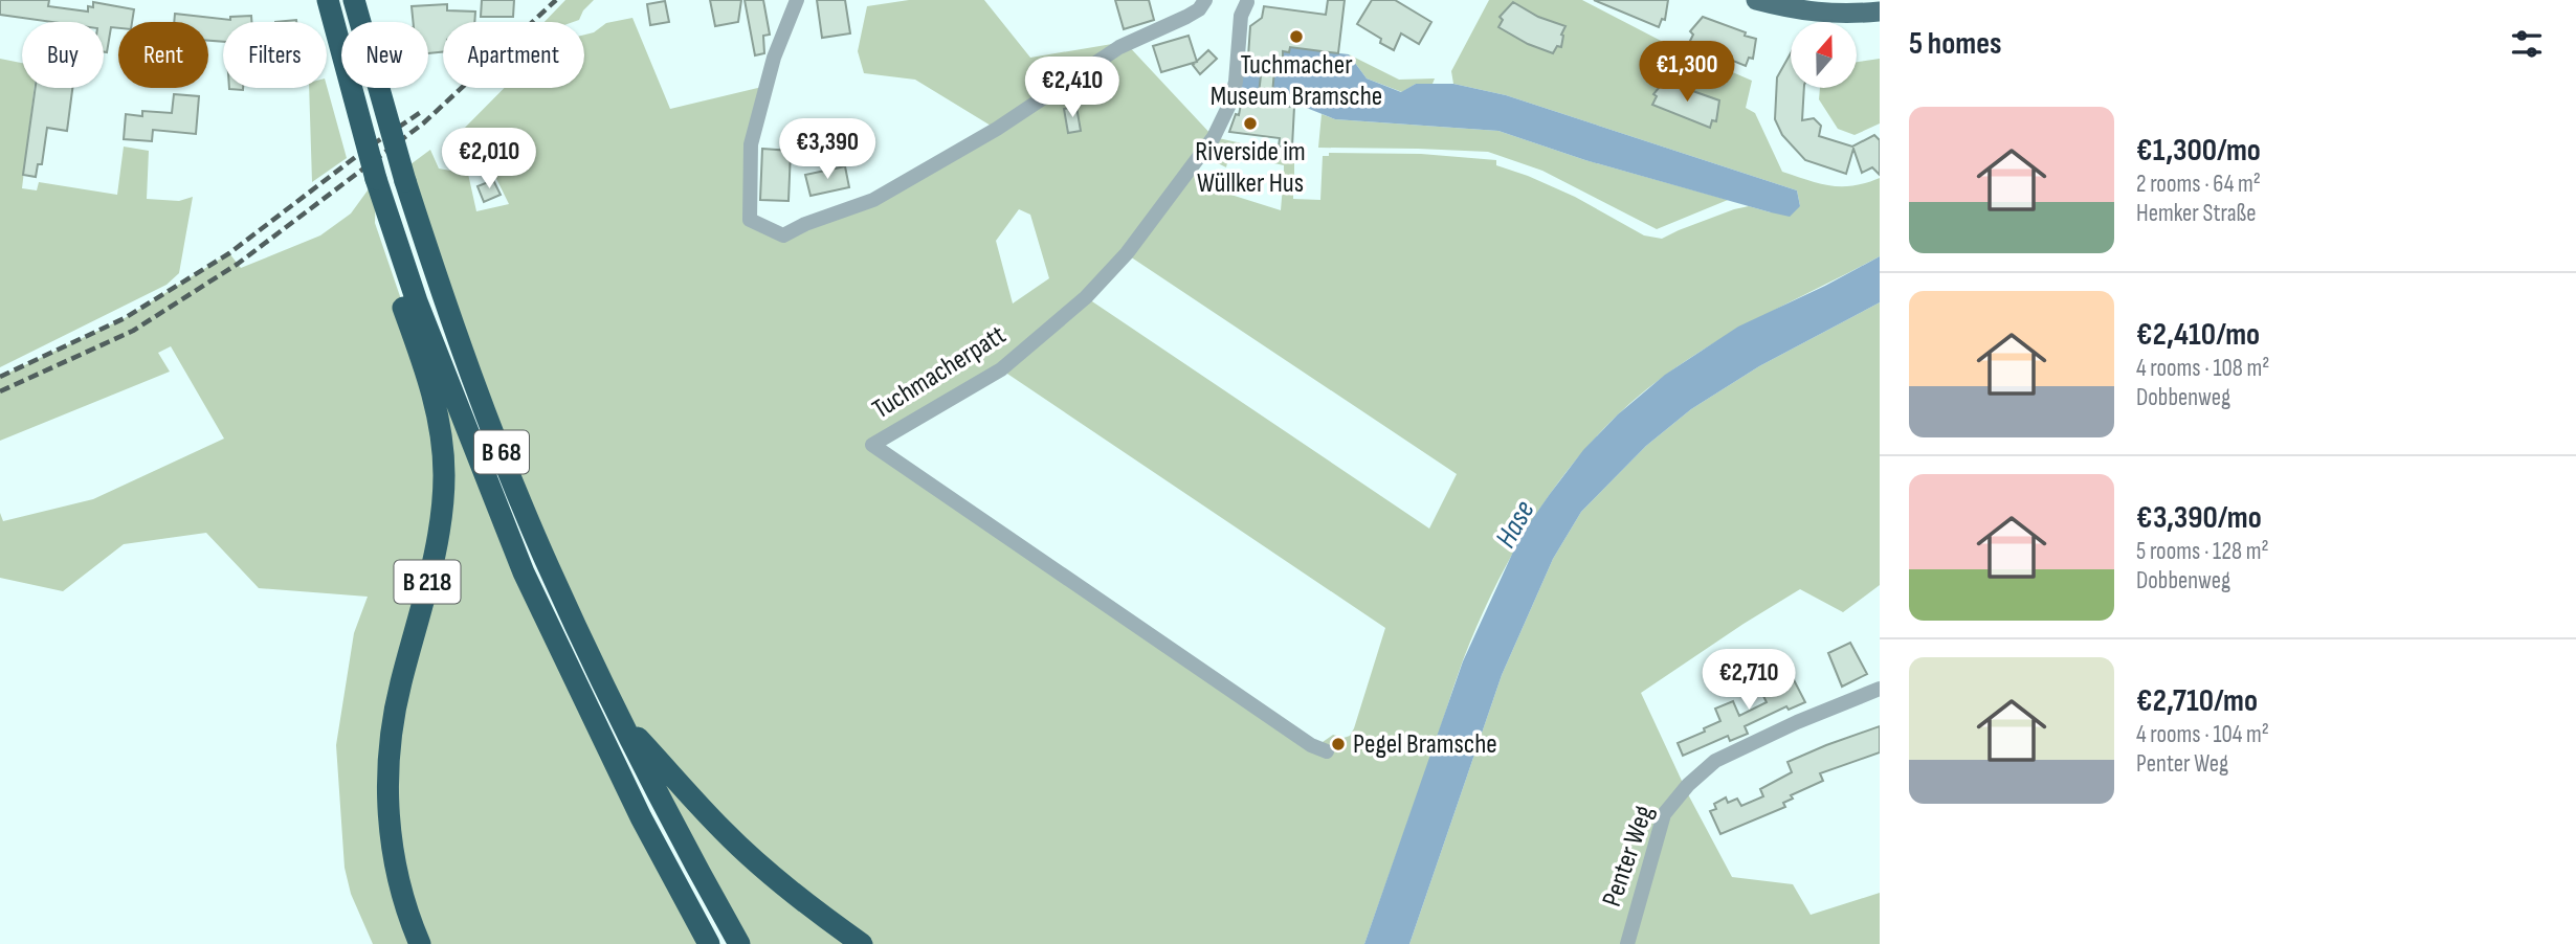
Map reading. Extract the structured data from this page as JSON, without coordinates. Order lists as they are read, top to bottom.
{
  "streets": {
    "highway": ["B 68", "B 218"],
    "street": ["Tuchmacherpatt", "Penter Weg"]
  },
  "crossings": [
    ["B 68", "B 218"]
  ],
  "water": ["Hase"],
  "places": ["Tuchmacher Museum Bramsche", "Riverside im Wüllker Hus", "Pegel Bramsche"],
  "north": "top",
  "page": {
    "heading": "5 homes",
    "chip": [
      "Buy",
      "Rent",
      "Filters",
      "New",
      "Apartment"
    ],
    "price": [
      "€1,300",
      "€2,410",
      "€3,390",
      "€2,010",
      "€2,710"
    ],
    "list": [
      {
        "name": "€1,300/mo",
        "note": "2 rooms · 64 m² · Hemker Straße"
      },
      {
        "name": "€2,410/mo",
        "note": "4 rooms · 108 m² · Dobbenweg"
      },
      {
        "name": "€3,390/mo",
        "note": "5 rooms · 128 m² · Dobbenweg"
      },
      {
        "name": "€2,710/mo",
        "note": "4 rooms · 104 m² · Penter Weg"
      }
    ]
  }
}
